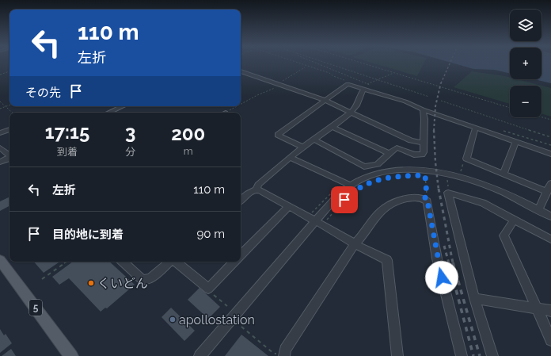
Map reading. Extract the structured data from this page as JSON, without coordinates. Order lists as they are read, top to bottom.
{
  "streets": {
    "main road": ["5"]
  },
  "places": ["くいどん", "apollostation"],
  "page": {
    "map_buttons": ["+", "−"],
    "turn": ["110 m", "左折"],
    "then": "その先",
    "eta": [
      "17:15",
      "到着",
      "3",
      "分",
      "200",
      "m"
    ],
    "list": [
      {
        "name": "左折",
        "value": "110 m"
      },
      {
        "name": "目的地に到着",
        "value": "90 m"
      }
    ]
  }
}
